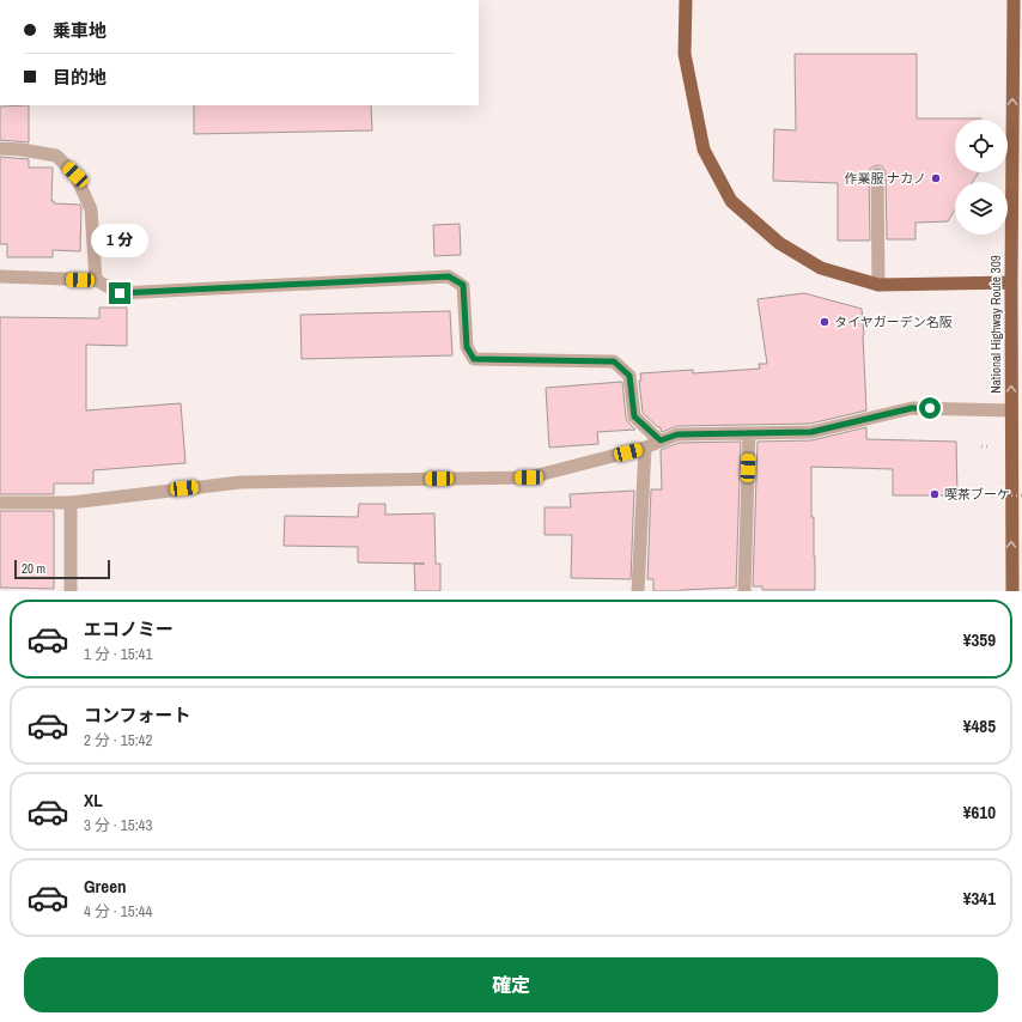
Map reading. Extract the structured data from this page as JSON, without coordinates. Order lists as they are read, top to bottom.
{
  "streets": {
    "highway": ["National Highway Route 309"]
  },
  "one_way": ["National Highway Route 309"],
  "places": ["作業服 ナカノ", "タイヤガーデン名阪", "喫茶ブーケ"],
  "scale_bar": "20 m",
  "page": {
    "banner": ["乗車地", "目的地"],
    "bubble": "1 分",
    "scale": "20 m",
    "list": [
      {
        "name": "エコノミー",
        "note": "1 分 · 15:41",
        "value": "¥359"
      },
      {
        "name": "コンフォート",
        "note": "2 分 · 15:42",
        "value": "¥485"
      },
      {
        "name": "XL",
        "note": "3 分 · 15:43",
        "value": "¥610"
      },
      {
        "name": "Green",
        "note": "4 分 · 15:44",
        "value": "¥341"
      }
    ],
    "buttons": "確定"
  }
}
